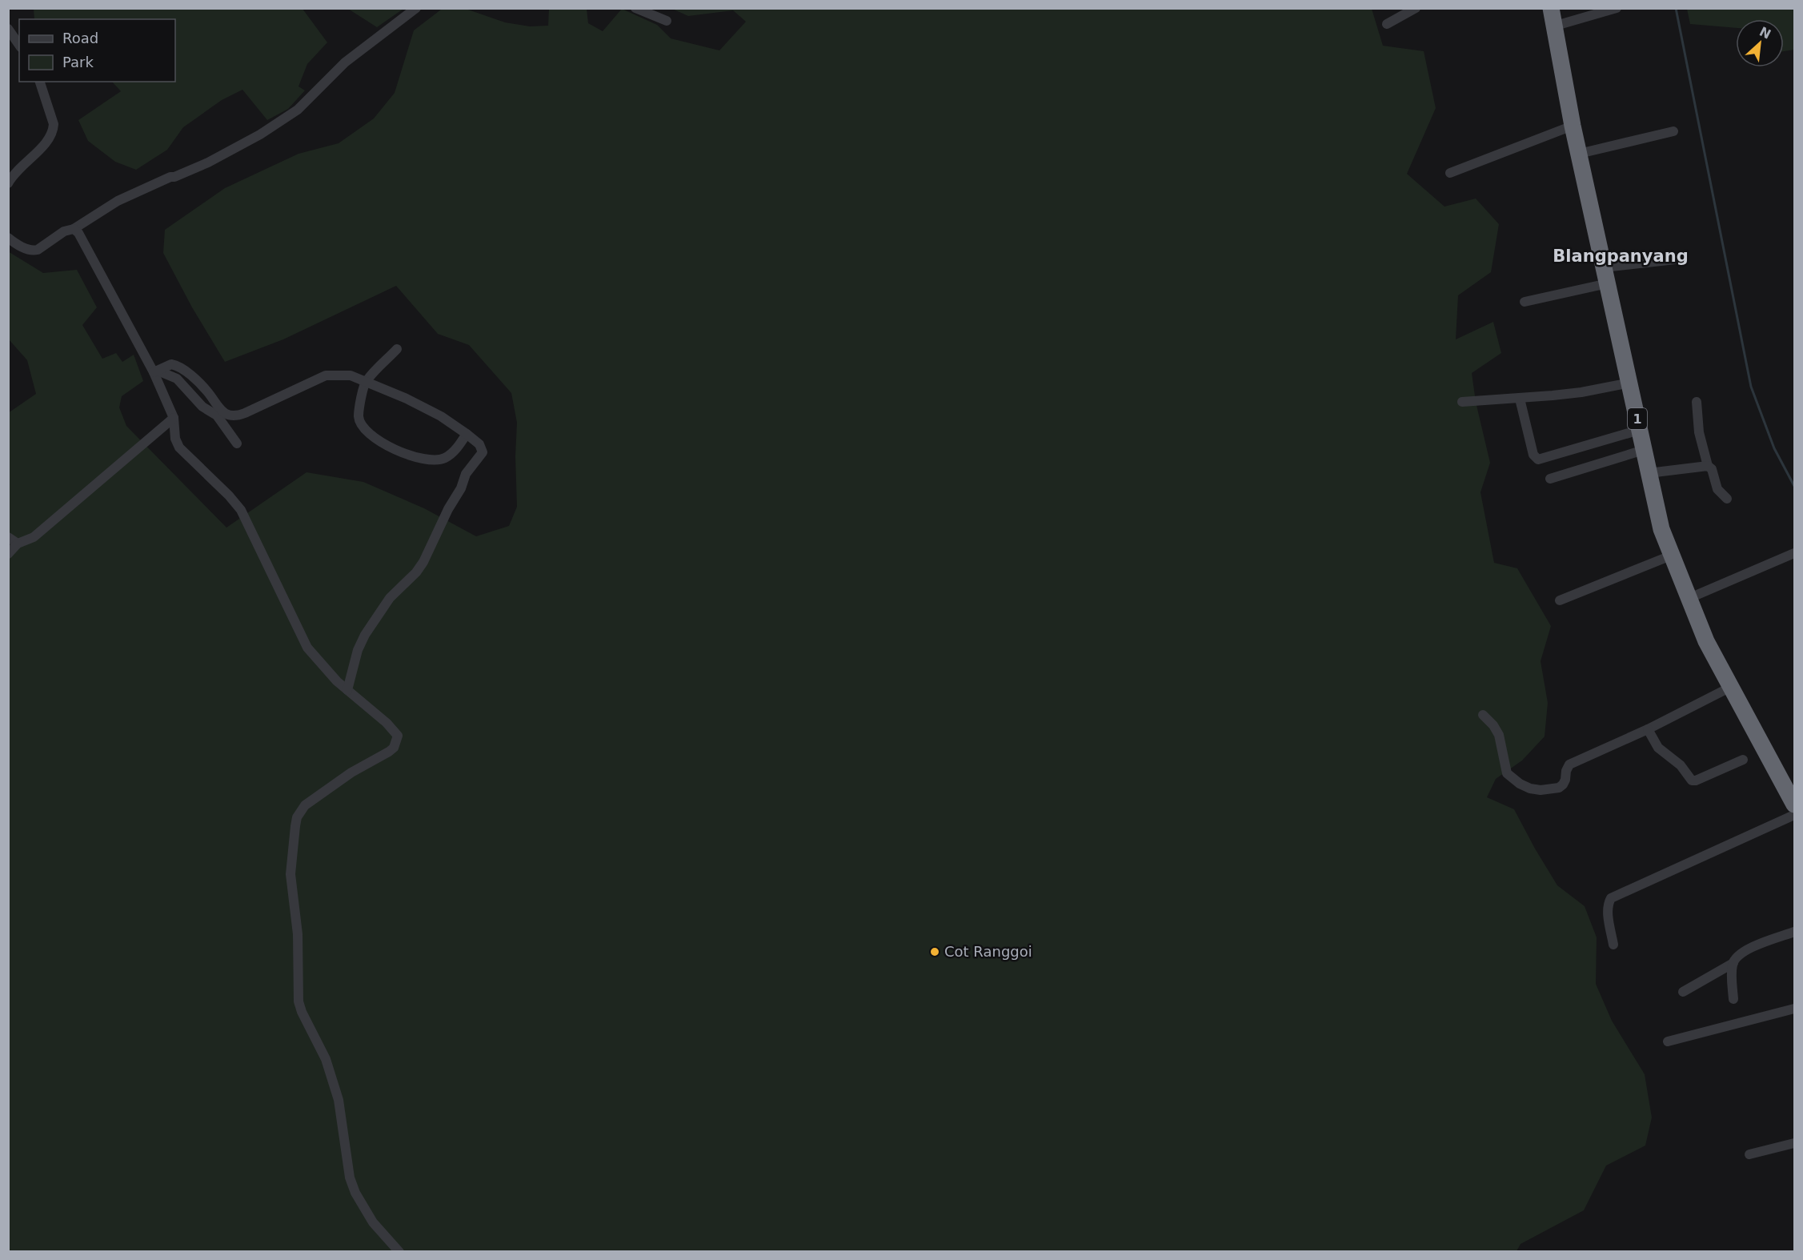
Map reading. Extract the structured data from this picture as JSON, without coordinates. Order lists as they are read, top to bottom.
{
  "streets": {
    "highway": ["1"]
  },
  "districts": ["Blangpanyang"],
  "places": ["Cot Ranggoi"],
  "legend": ["Road", "Park"],
  "north": "top right"
}
